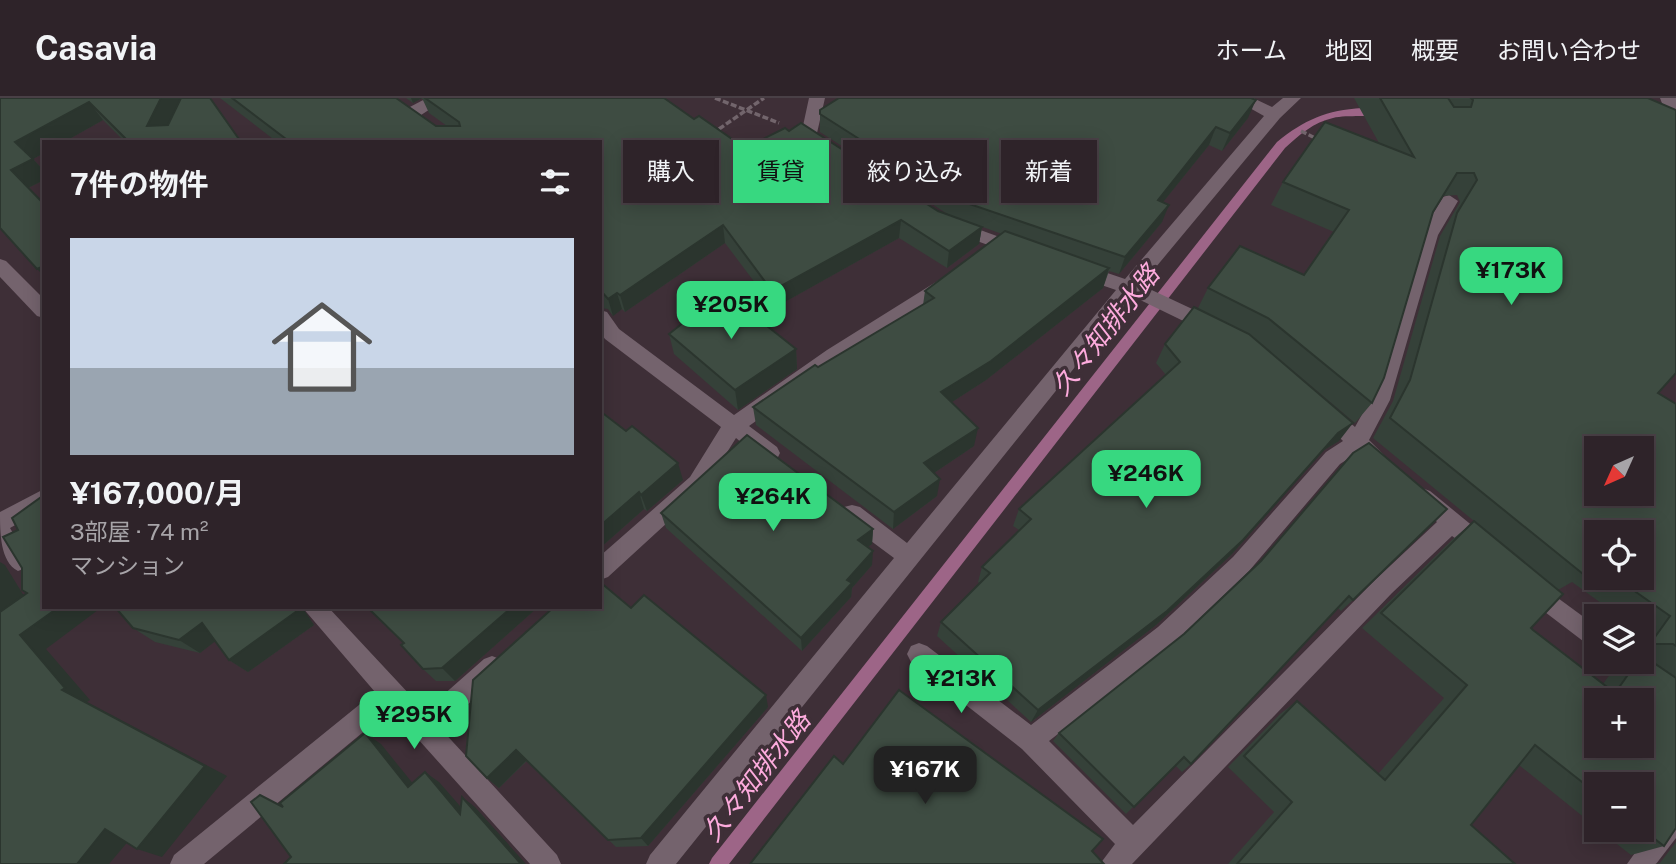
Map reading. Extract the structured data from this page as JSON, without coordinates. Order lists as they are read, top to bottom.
{
  "water": ["久々知排水路"],
  "north": "bottom left",
  "page": {
    "header": "Casavia",
    "nav": [
      "ホーム",
      "地図",
      "概要",
      "お問い合わせ"
    ],
    "chip": [
      "購入",
      "賃貸",
      "絞り込み",
      "新着"
    ],
    "heading": "7件の物件",
    "list": [
      {
        "name": "¥167,000/月",
        "note": "3部屋 · 74 m² · マンション"
      }
    ],
    "price": [
      "¥173K",
      "¥205K",
      "¥246K",
      "¥264K",
      "¥213K",
      "¥295K",
      "¥167K"
    ],
    "map_buttons": ["+", "−"]
  }
}
